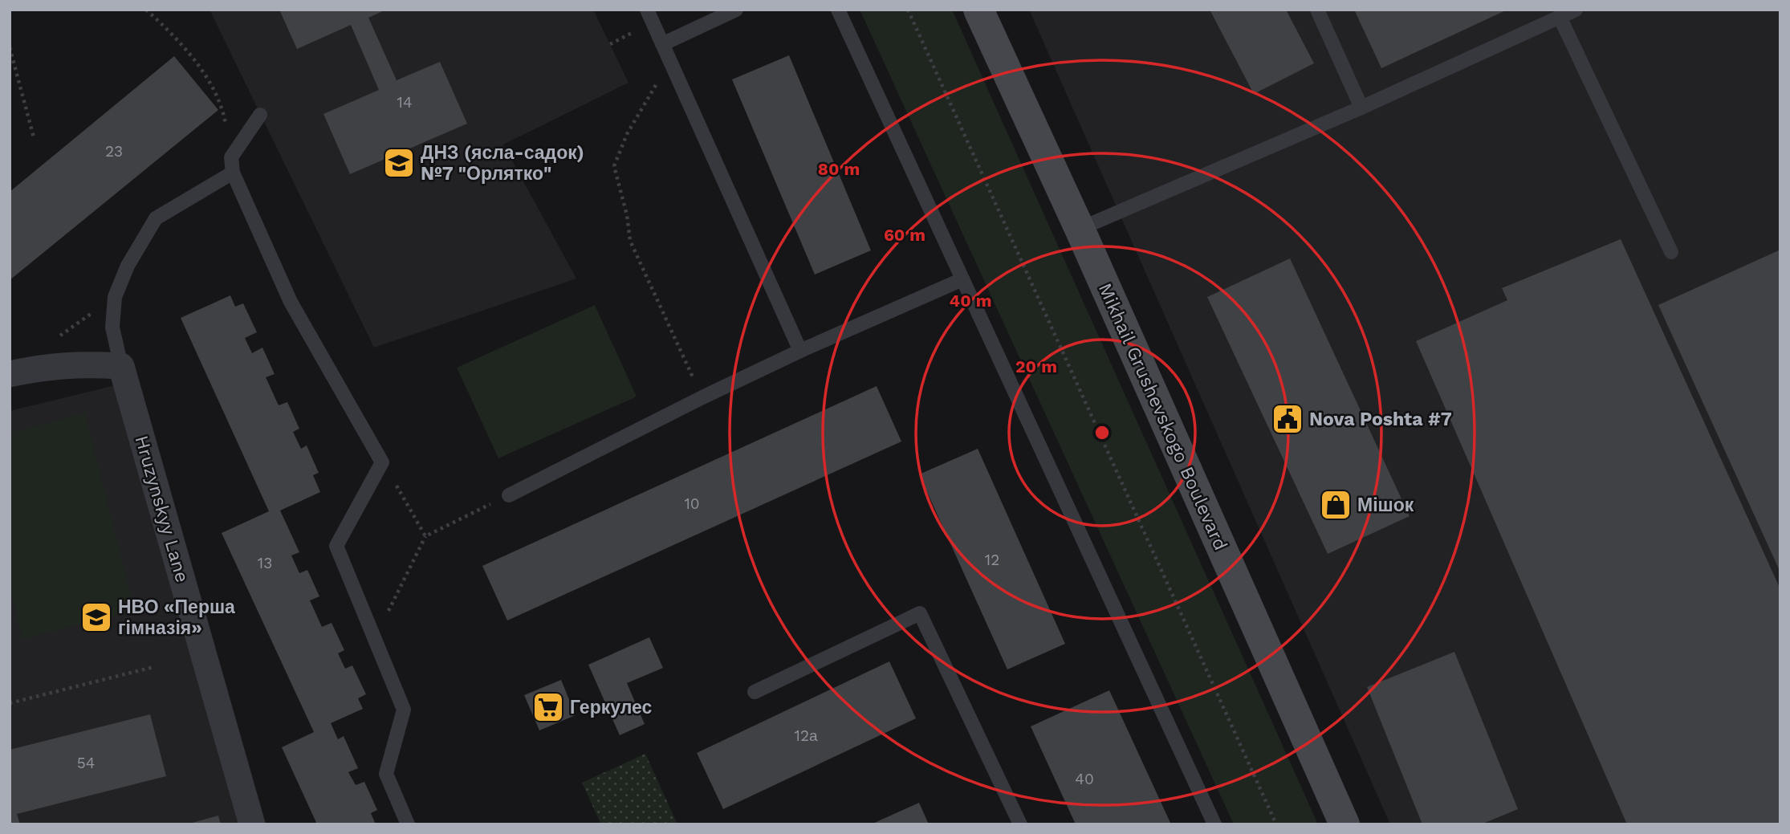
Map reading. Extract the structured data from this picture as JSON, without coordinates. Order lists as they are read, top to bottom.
{
  "streets": {
    "main road": ["Mikhail Grushevskogo Boulevard"],
    "street": ["Hruzynskyy Lane"]
  },
  "places": {
    "school or university": ["ДНЗ (ясла-садок) №7 \"Орлятко\"", "НВО «Перша гімназія»"],
    "public building": ["Nova Poshta #7"],
    "shop": ["Мішок"],
    "supermarket": ["Геркулес"]
  },
  "house_numbers": [
    "14",
    "23",
    "10",
    "12",
    "13",
    "12а",
    "54",
    "40"
  ],
  "rings": [
    "80 m",
    "60 m",
    "40 m",
    "20 m"
  ]
}
